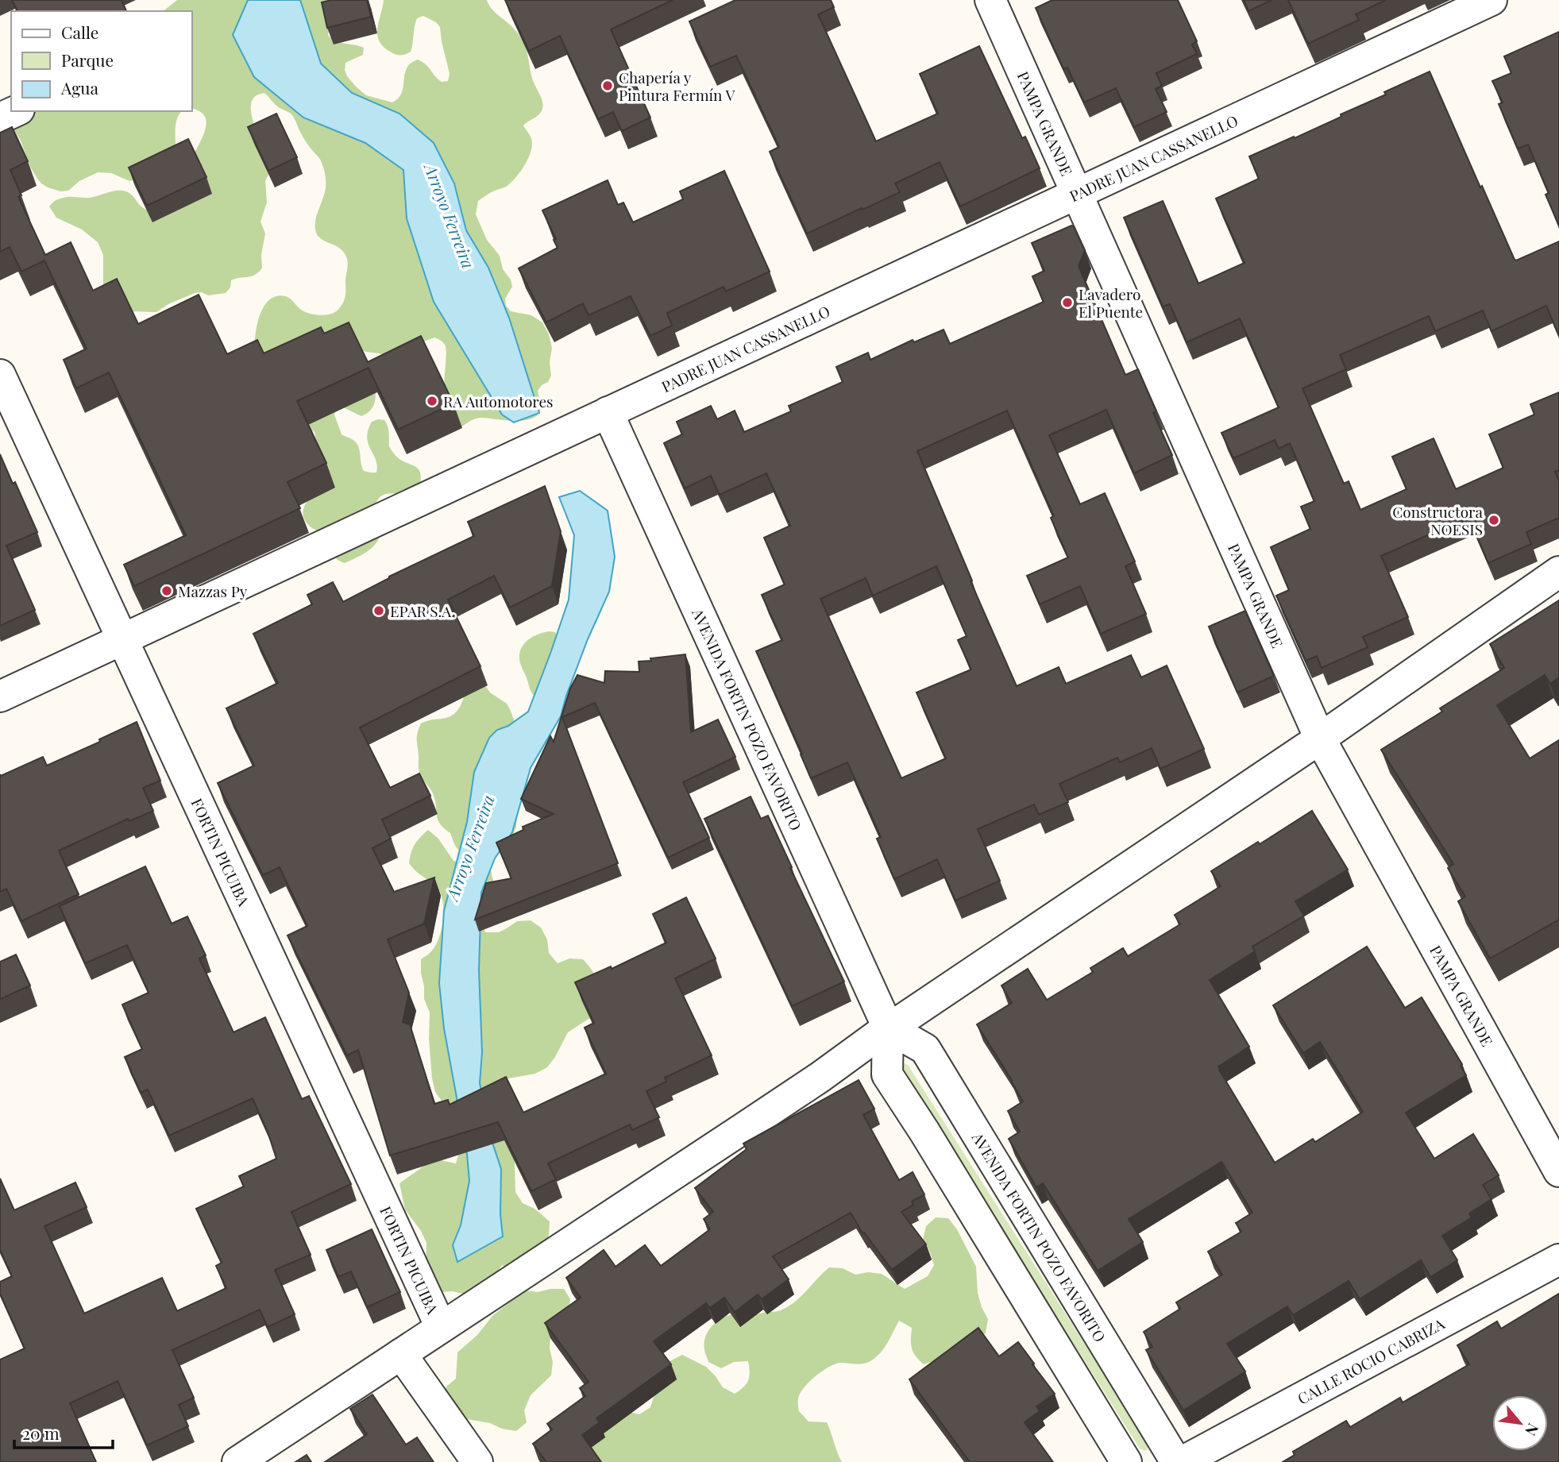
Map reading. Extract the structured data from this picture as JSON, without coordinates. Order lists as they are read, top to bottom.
{
  "streets": {
    "street": [
      "PAMPA GRANDE",
      "PADRE JUAN CASSANELLO",
      "AVENIDA FORTIN POZO FAVORITO",
      "FORTIN PICUIBA",
      "CALLE ROCIO CABRIZA"
    ]
  },
  "crossings": [
    ["PAMPA GRANDE", "PADRE JUAN CASSANELLO"],
    ["PADRE JUAN CASSANELLO", "AVENIDA FORTIN POZO FAVORITO"],
    ["PADRE JUAN CASSANELLO", "FORTIN PICUIBA"]
  ],
  "water": ["Arroyo Ferreira"],
  "places": [
    "Chapería y Pintura Fermín V",
    "Lavadero El Puente",
    "RA Automotores",
    "Constructora NOESIS",
    "Mazzas Py",
    "EPAR S.A."
  ],
  "legend": ["Calle", "Parque", "Agua"],
  "scale_bar": "20 m",
  "north": "bottom right"
}
